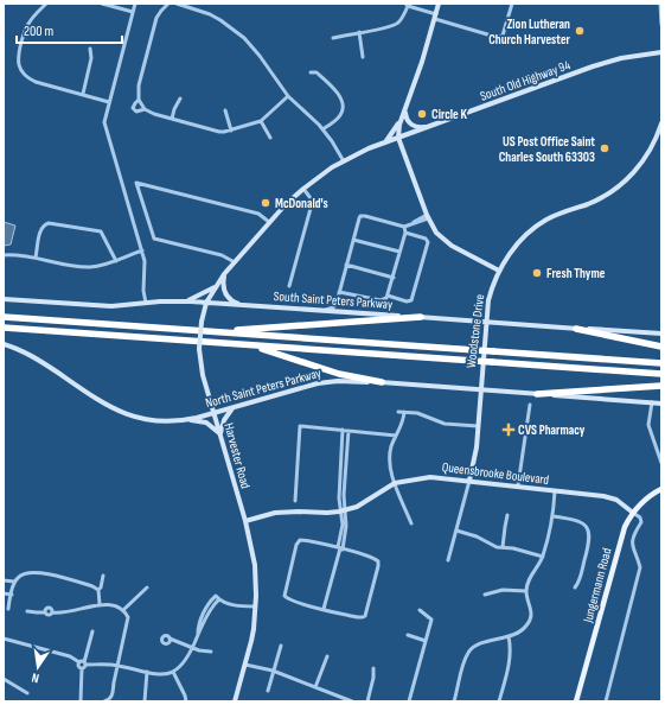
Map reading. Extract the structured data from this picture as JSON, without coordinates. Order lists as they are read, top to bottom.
{
  "streets": {
    "main road": [
      "South Old Highway 94",
      "South Saint Peters Parkway",
      "Woodstone Drive",
      "North Saint Peters Parkway",
      "Harvester Road",
      "Queensbrooke Boulevard",
      "Jungermann Road"
    ]
  },
  "crossings": [
    ["South Old Highway 94", "Harvester Road"],
    ["South Saint Peters Parkway", "Woodstone Drive"],
    ["South Saint Peters Parkway", "Harvester Road"],
    ["Woodstone Drive", "North Saint Peters Parkway"],
    ["Woodstone Drive", "Queensbrooke Boulevard"],
    ["North Saint Peters Parkway", "Harvester Road"],
    ["Harvester Road", "Queensbrooke Boulevard"],
    ["Queensbrooke Boulevard", "Jungermann Road"]
  ],
  "places": {
    "other": [
      "Zion Lutheran Church Harvester",
      "Circle K",
      "US Post Office Saint Charles South 63303",
      "McDonald's",
      "Fresh Thyme"
    ],
    "health": ["CVS Pharmacy"]
  },
  "scale_bar": "200 m",
  "north": "bottom"
}
